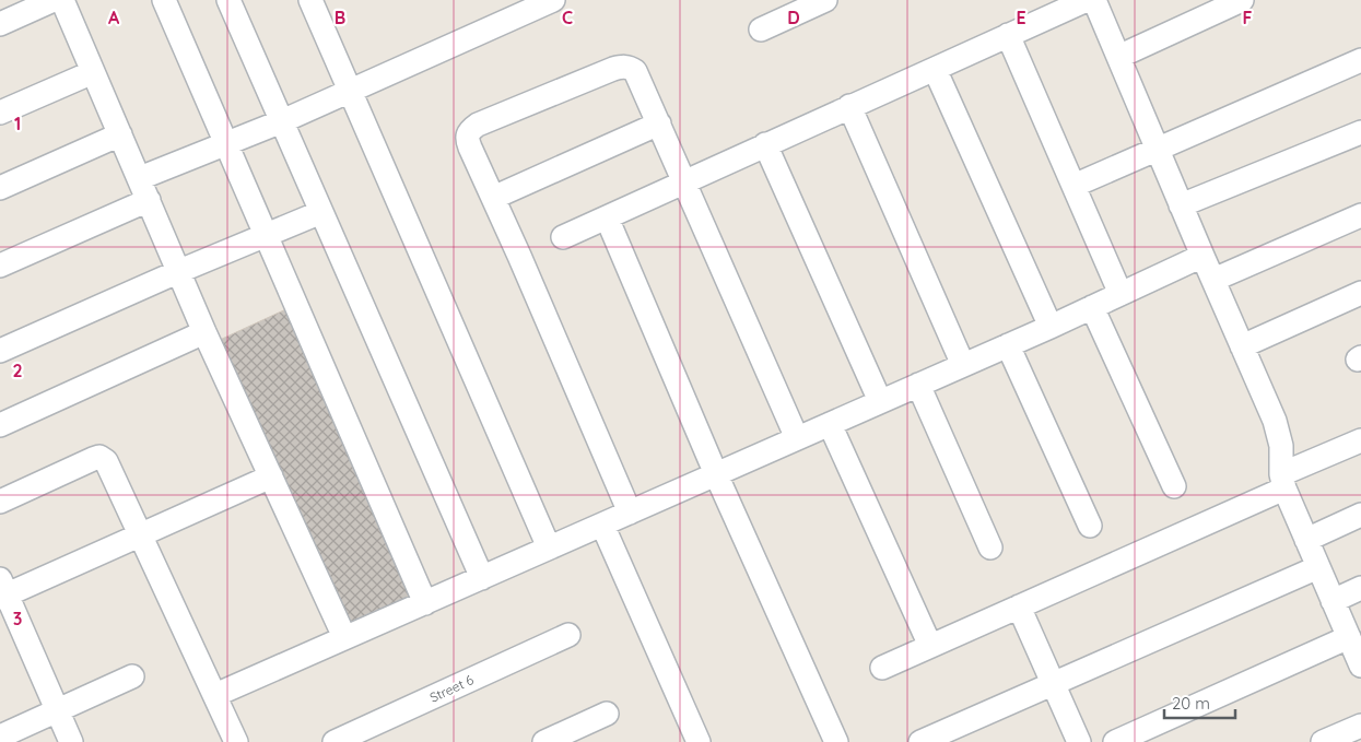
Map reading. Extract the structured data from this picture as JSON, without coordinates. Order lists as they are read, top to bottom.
{
  "streets": {
    "street": ["Street 6"]
  },
  "scale_bar": "20 m",
  "grid": {
    "columns": [
      "A",
      "B",
      "C",
      "D",
      "E",
      "F"
    ],
    "rows": ["1", "2", "3"]
  }
}
